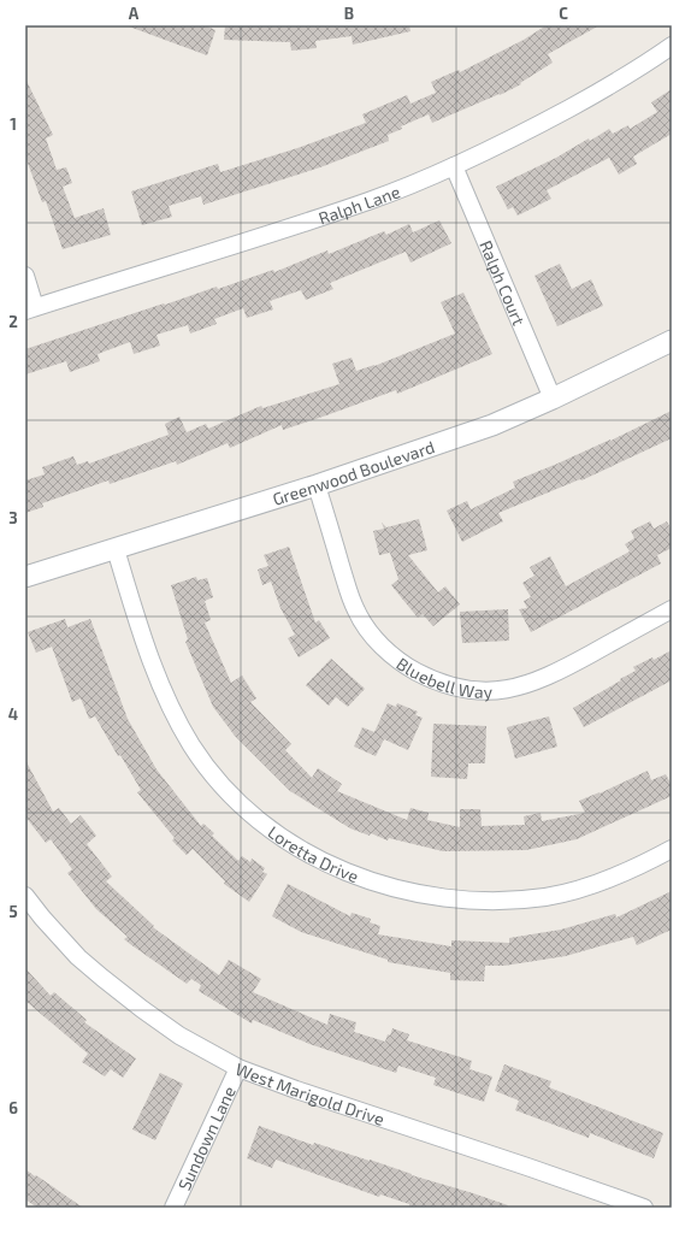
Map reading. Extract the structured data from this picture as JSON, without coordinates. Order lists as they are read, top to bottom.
{
  "streets": {
    "street": [
      "Ralph Lane",
      "Ralph Court",
      "Greenwood Boulevard",
      "Bluebell Way",
      "Loretta Drive",
      "West Marigold Drive",
      "Sundown Lane"
    ]
  },
  "crossings": [
    ["Ralph Lane", "Ralph Court"],
    ["Ralph Court", "Greenwood Boulevard"],
    ["Greenwood Boulevard", "Bluebell Way"],
    ["Greenwood Boulevard", "Loretta Drive"],
    ["West Marigold Drive", "Sundown Lane"]
  ],
  "grid": {
    "columns": ["A", "B", "C"],
    "rows": [
      "1",
      "2",
      "3",
      "4",
      "5",
      "6"
    ]
  }
}
